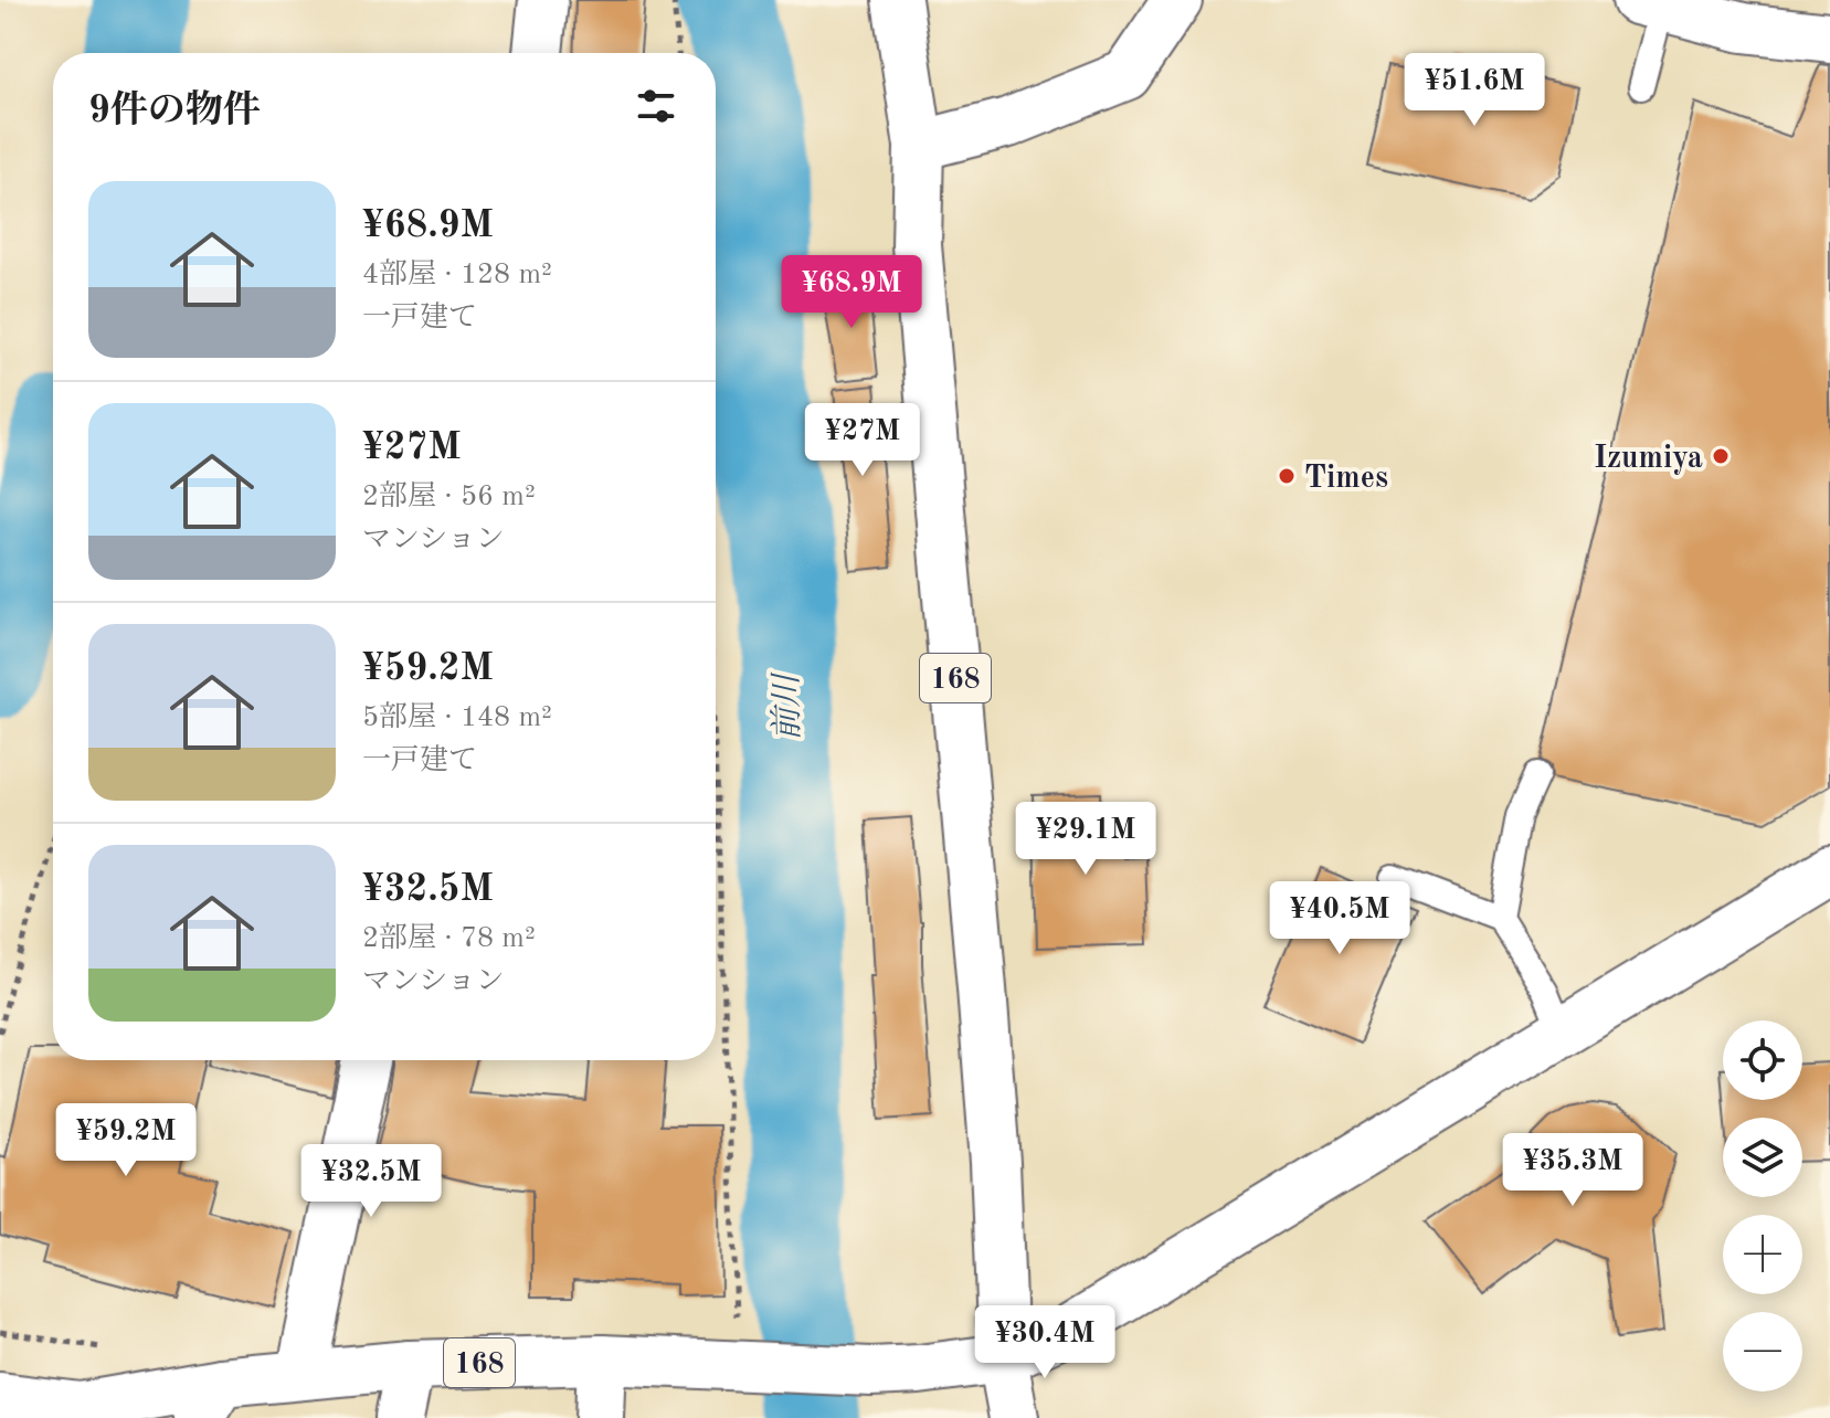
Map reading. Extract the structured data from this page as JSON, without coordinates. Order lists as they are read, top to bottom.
{
  "streets": {
    "main road": ["168"]
  },
  "water": ["前川"],
  "places": ["Izumiya", "Times"],
  "page": {
    "price": [
      "¥51.6M",
      "¥68.9M",
      "¥27M",
      "¥29.1M",
      "¥40.5M",
      "¥59.2M",
      "¥35.3M",
      "¥32.5M",
      "¥30.4M"
    ],
    "heading": "9件の物件",
    "list": [
      {
        "name": "¥68.9M",
        "note": "4部屋 · 128 m² · 一戸建て"
      },
      {
        "name": "¥27M",
        "note": "2部屋 · 56 m² · マンション"
      },
      {
        "name": "¥59.2M",
        "note": "5部屋 · 148 m² · 一戸建て"
      },
      {
        "name": "¥32.5M",
        "note": "2部屋 · 78 m² · マンション"
      }
    ],
    "map_buttons": ["+", "−"]
  }
}
